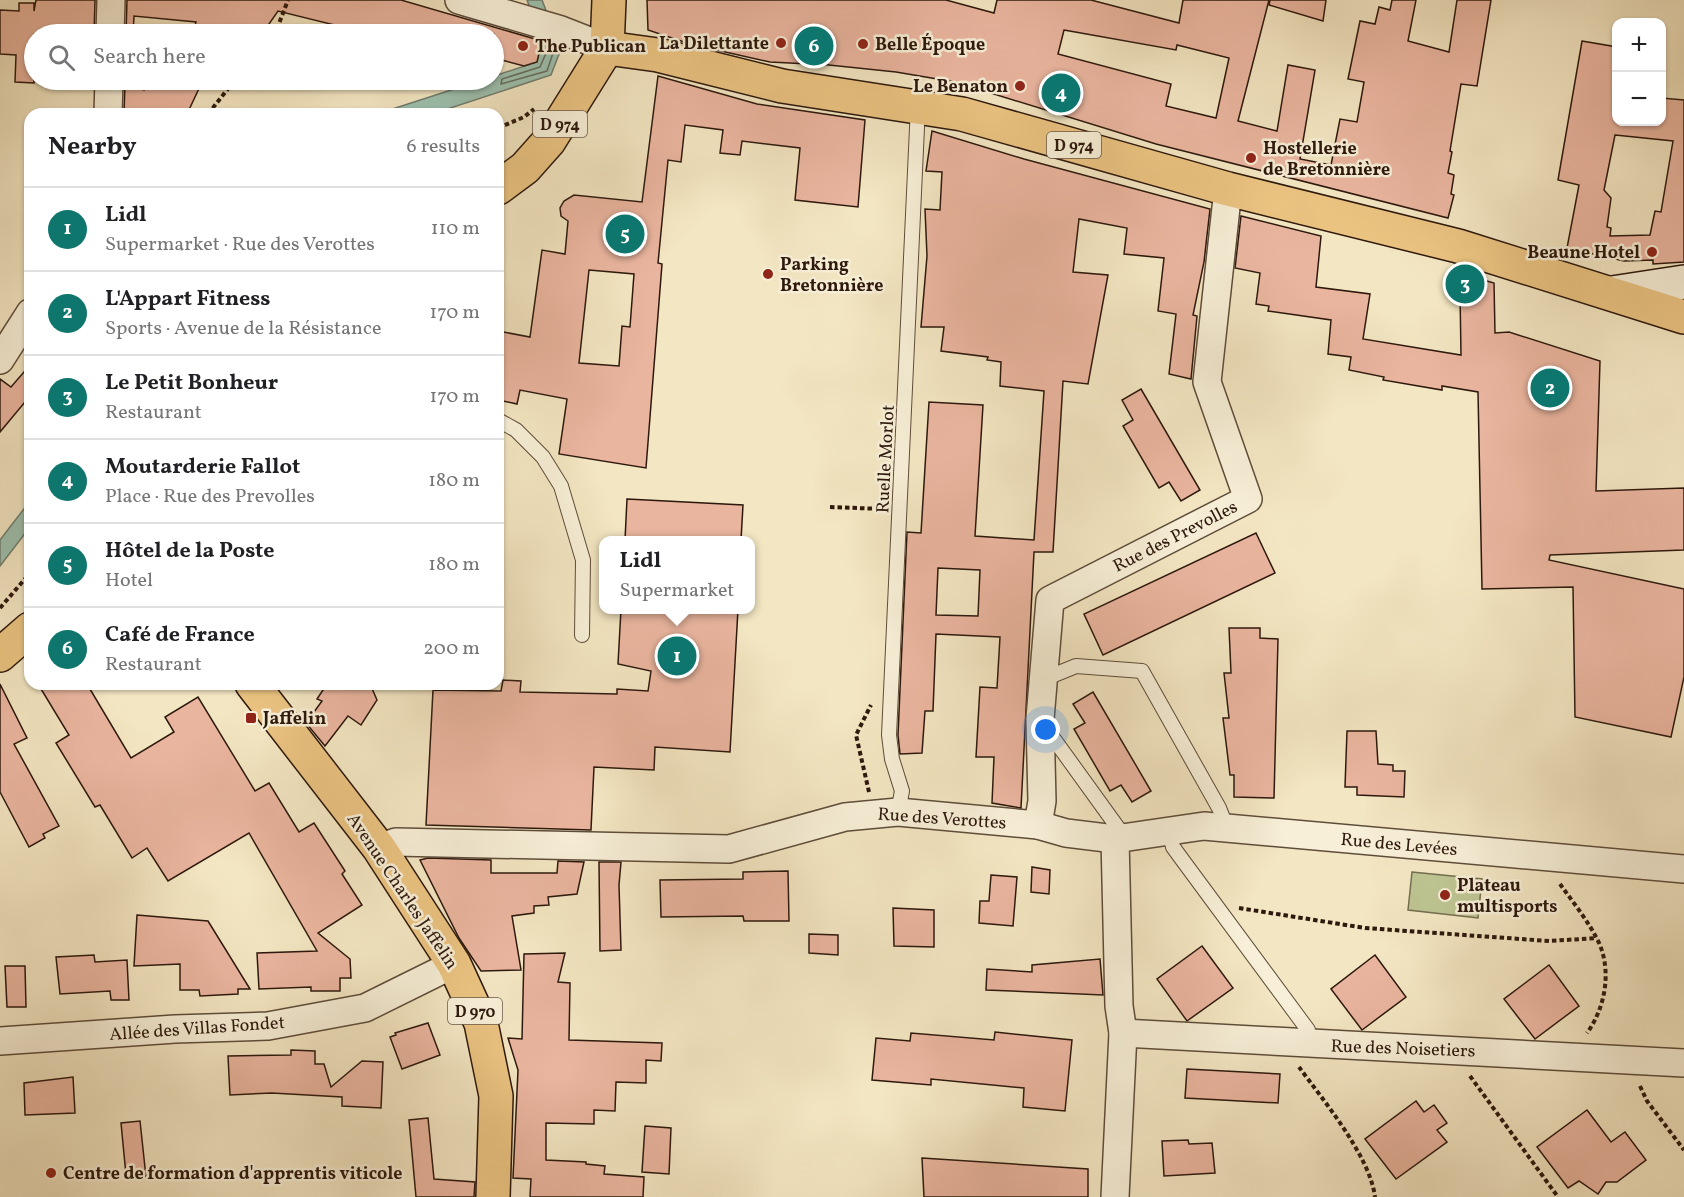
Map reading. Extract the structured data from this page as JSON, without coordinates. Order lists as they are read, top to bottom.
{
  "streets": {
    "main road": ["D 974", "Avenue Charles Jaffelin", "D 970"],
    "street": [
      "Rue des Prevolles",
      "Rue des Verottes",
      "Rue des Levées",
      "Allée des Villas Fondet",
      "Rue des Noisetiers"
    ],
    "lane": ["Ruelle Morlot"]
  },
  "crossings": [
    ["D 974", "Ruelle Morlot"],
    ["D 974", "Rue des Prevolles"],
    ["Ruelle Morlot", "Rue des Verottes"],
    ["Rue des Prevolles", "Rue des Verottes"],
    ["Rue des Verottes", "Rue des Levées"],
    ["Rue des Verottes", "Avenue Charles Jaffelin"],
    ["Avenue Charles Jaffelin", "Allée des Villas Fondet"]
  ],
  "places": {
    "other": [
      "La Dilettante",
      "Belle Époque",
      "The Publican",
      "Le Benaton",
      "Hostellerie de Bretonnière",
      "Beaune Hotel",
      "Parking Bretonnière",
      "Plateau multisports",
      "Centre de formation d'apprentis viticole"
    ],
    "transit": ["Jaffelin"]
  },
  "page": {
    "map_buttons": ["+", "−"],
    "pins": [
      "6",
      "4",
      "5",
      "3",
      "2",
      "1"
    ],
    "search": "Search here",
    "heading": ["Nearby", "6 results"],
    "list": [
      {
        "mark": "1",
        "name": "Lidl",
        "note": "Supermarket · Rue des Verottes",
        "value": "110 m"
      },
      {
        "mark": "2",
        "name": "L'Appart Fitness",
        "note": "Sports · Avenue de la Résistance",
        "value": "170 m"
      },
      {
        "mark": "3",
        "name": "Le Petit Bonheur",
        "note": "Restaurant",
        "value": "170 m"
      },
      {
        "mark": "4",
        "name": "Moutarderie Fallot",
        "note": "Place · Rue des Prevolles",
        "value": "180 m"
      },
      {
        "mark": "5",
        "name": "Hôtel de la Poste",
        "note": "Hotel",
        "value": "180 m"
      },
      {
        "mark": "6",
        "name": "Café de France",
        "note": "Restaurant",
        "value": "200 m"
      }
    ],
    "popup": ["Lidl", "Supermarket"]
  }
}
